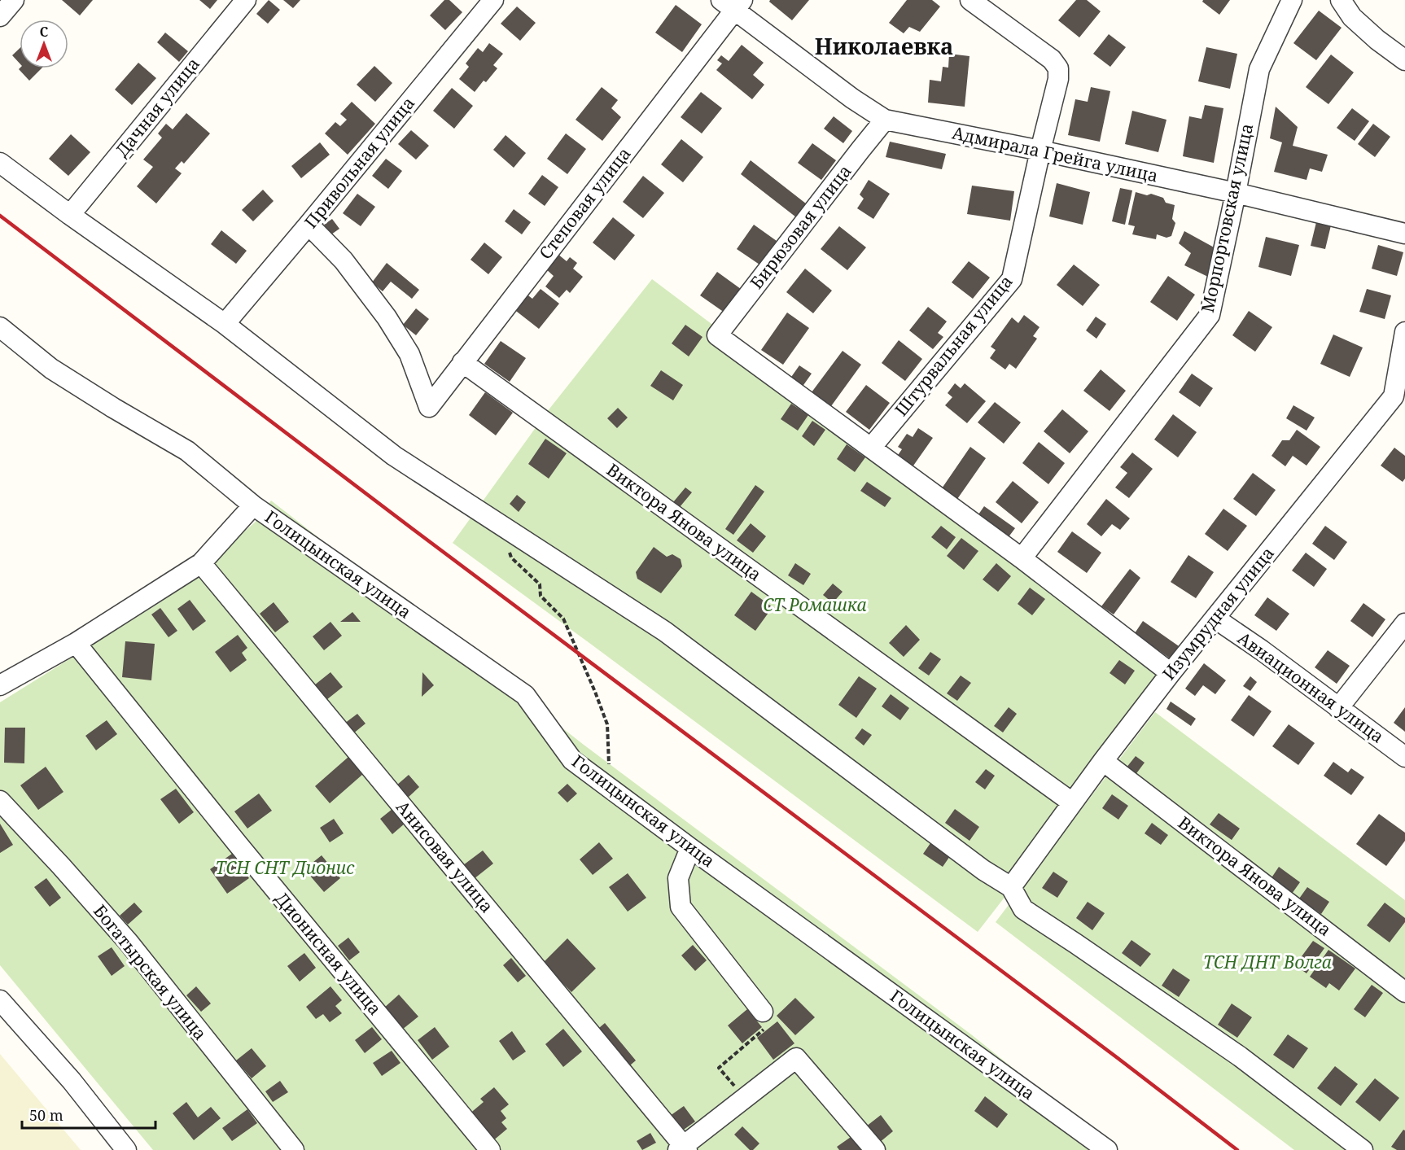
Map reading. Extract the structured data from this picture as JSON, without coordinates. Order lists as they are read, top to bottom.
{
  "streets": {
    "street": [
      "Дачная улица",
      "Адмирала Грейга улица",
      "Привольная улица",
      "Степовая улица",
      "Морпортовская улица",
      "Бирюзовая улица",
      "Штурвальная улица",
      "Виктора Янова улица",
      "Голицынская улица",
      "Изумрудная улица",
      "Авиационная улица",
      "Анисовая улица",
      "Дионисная улица",
      "Богатырская улица"
    ]
  },
  "crossings": [
    ["Адмирала Грейга улица", "Степовая улица"],
    ["Адмирала Грейга улица", "Морпортовская улица"],
    ["Адмирала Грейга улица", "Бирюзовая улица"],
    ["Адмирала Грейга улица", "Штурвальная улица"],
    ["Привольная улица", "Степовая улица"],
    ["Степовая улица", "Виктора Янова улица"],
    ["Бирюзовая улица", "Штурвальная улица"],
    ["Виктора Янова улица", "Изумрудная улица"],
    ["Изумрудная улица", "Авиационная улица"]
  ],
  "districts": ["Николаевка"],
  "parks": ["СТ Ромашка", "ТСН СНТ Дионис", "ТСН ДНТ Волга"],
  "scale_bar": "50 m",
  "north": "top"
}
